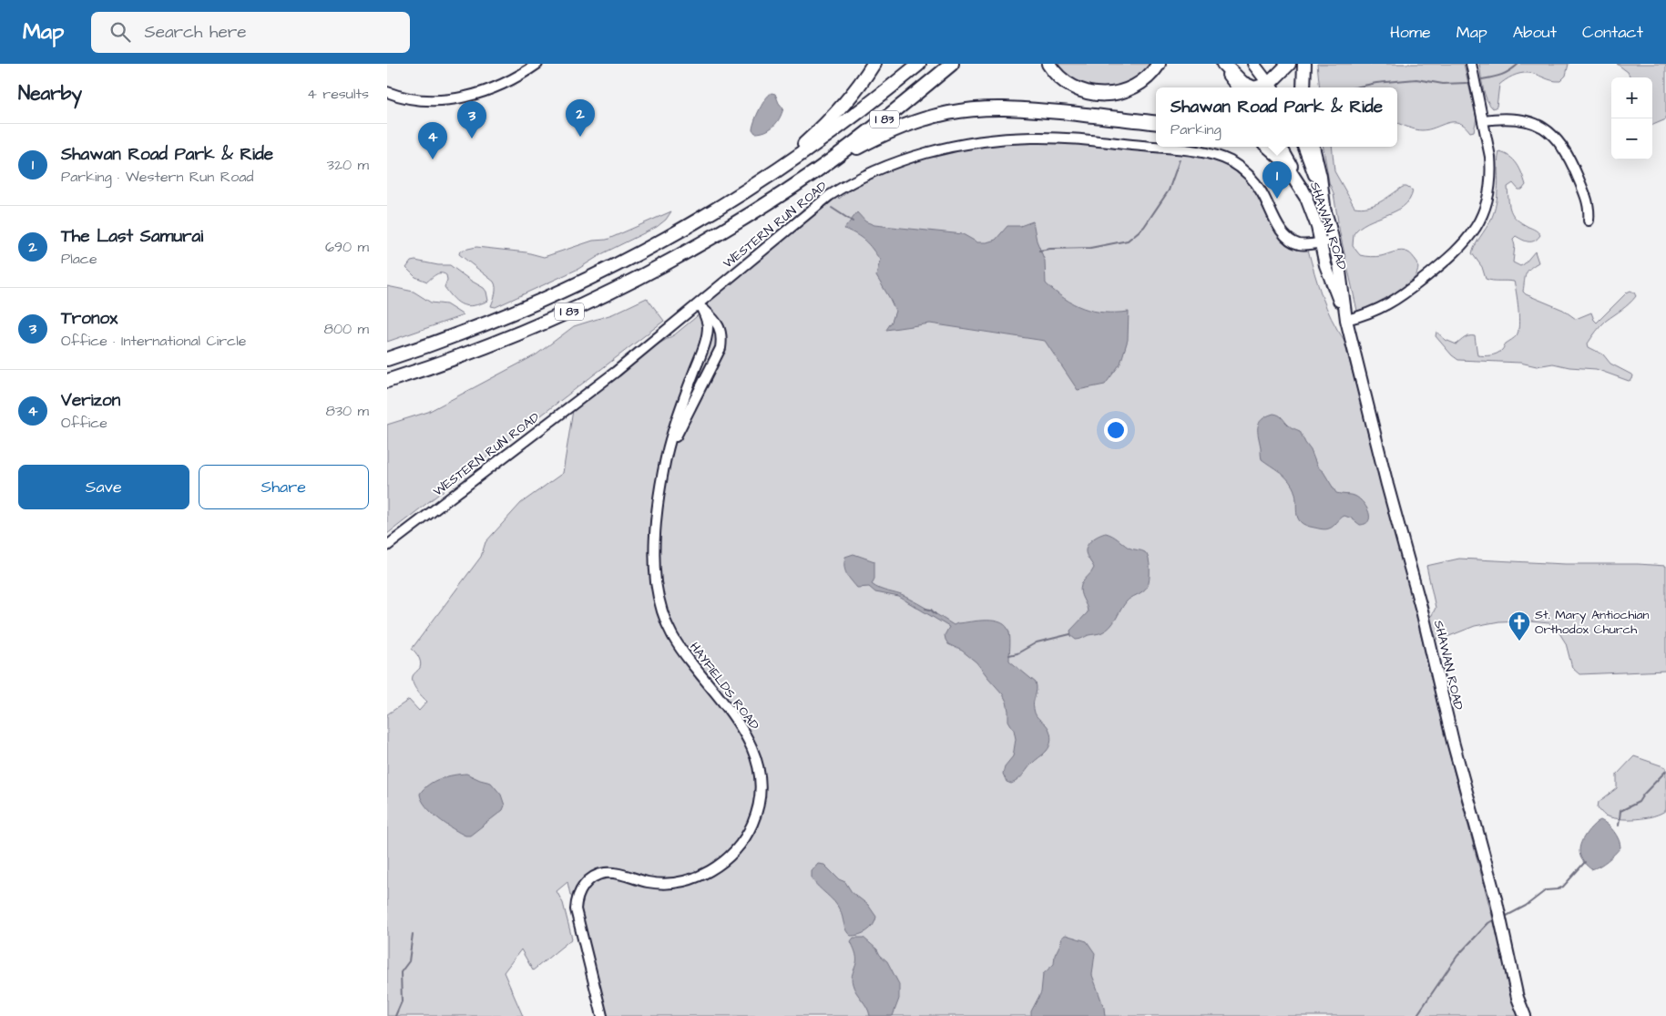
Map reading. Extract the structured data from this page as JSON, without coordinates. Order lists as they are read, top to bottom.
{
  "streets": {
    "highway": ["I 83"],
    "main road": ["SHAWAN ROAD"],
    "street": ["WESTERN RUN ROAD", "HAYFIELDS ROAD"]
  },
  "crossings": [
    ["WESTERN RUN ROAD", "SHAWAN ROAD"],
    ["WESTERN RUN ROAD", "HAYFIELDS ROAD"]
  ],
  "places": {
    "church": ["St. Mary Antiochian Orthodox Church"]
  },
  "page": {
    "header": "Map",
    "search": "Search here",
    "nav": [
      "Home",
      "Map",
      "About",
      "Contact"
    ],
    "heading": ["Nearby", "4 results"],
    "map_buttons": ["+", "−"],
    "popup": ["Shawan Road Park & Ride", "Parking"],
    "pins": [
      "2",
      "3",
      "4",
      "1"
    ],
    "list": [
      {
        "mark": "1",
        "name": "Shawan Road Park & Ride",
        "note": "Parking · Western Run Road",
        "value": "320 m"
      },
      {
        "mark": "2",
        "name": "The Last Samurai",
        "note": "Place",
        "value": "690 m"
      },
      {
        "mark": "3",
        "name": "Tronox",
        "note": "Office · International Circle",
        "value": "800 m"
      },
      {
        "mark": "4",
        "name": "Verizon",
        "note": "Office",
        "value": "830 m"
      }
    ],
    "buttons": ["Save", "Share"]
  }
}
